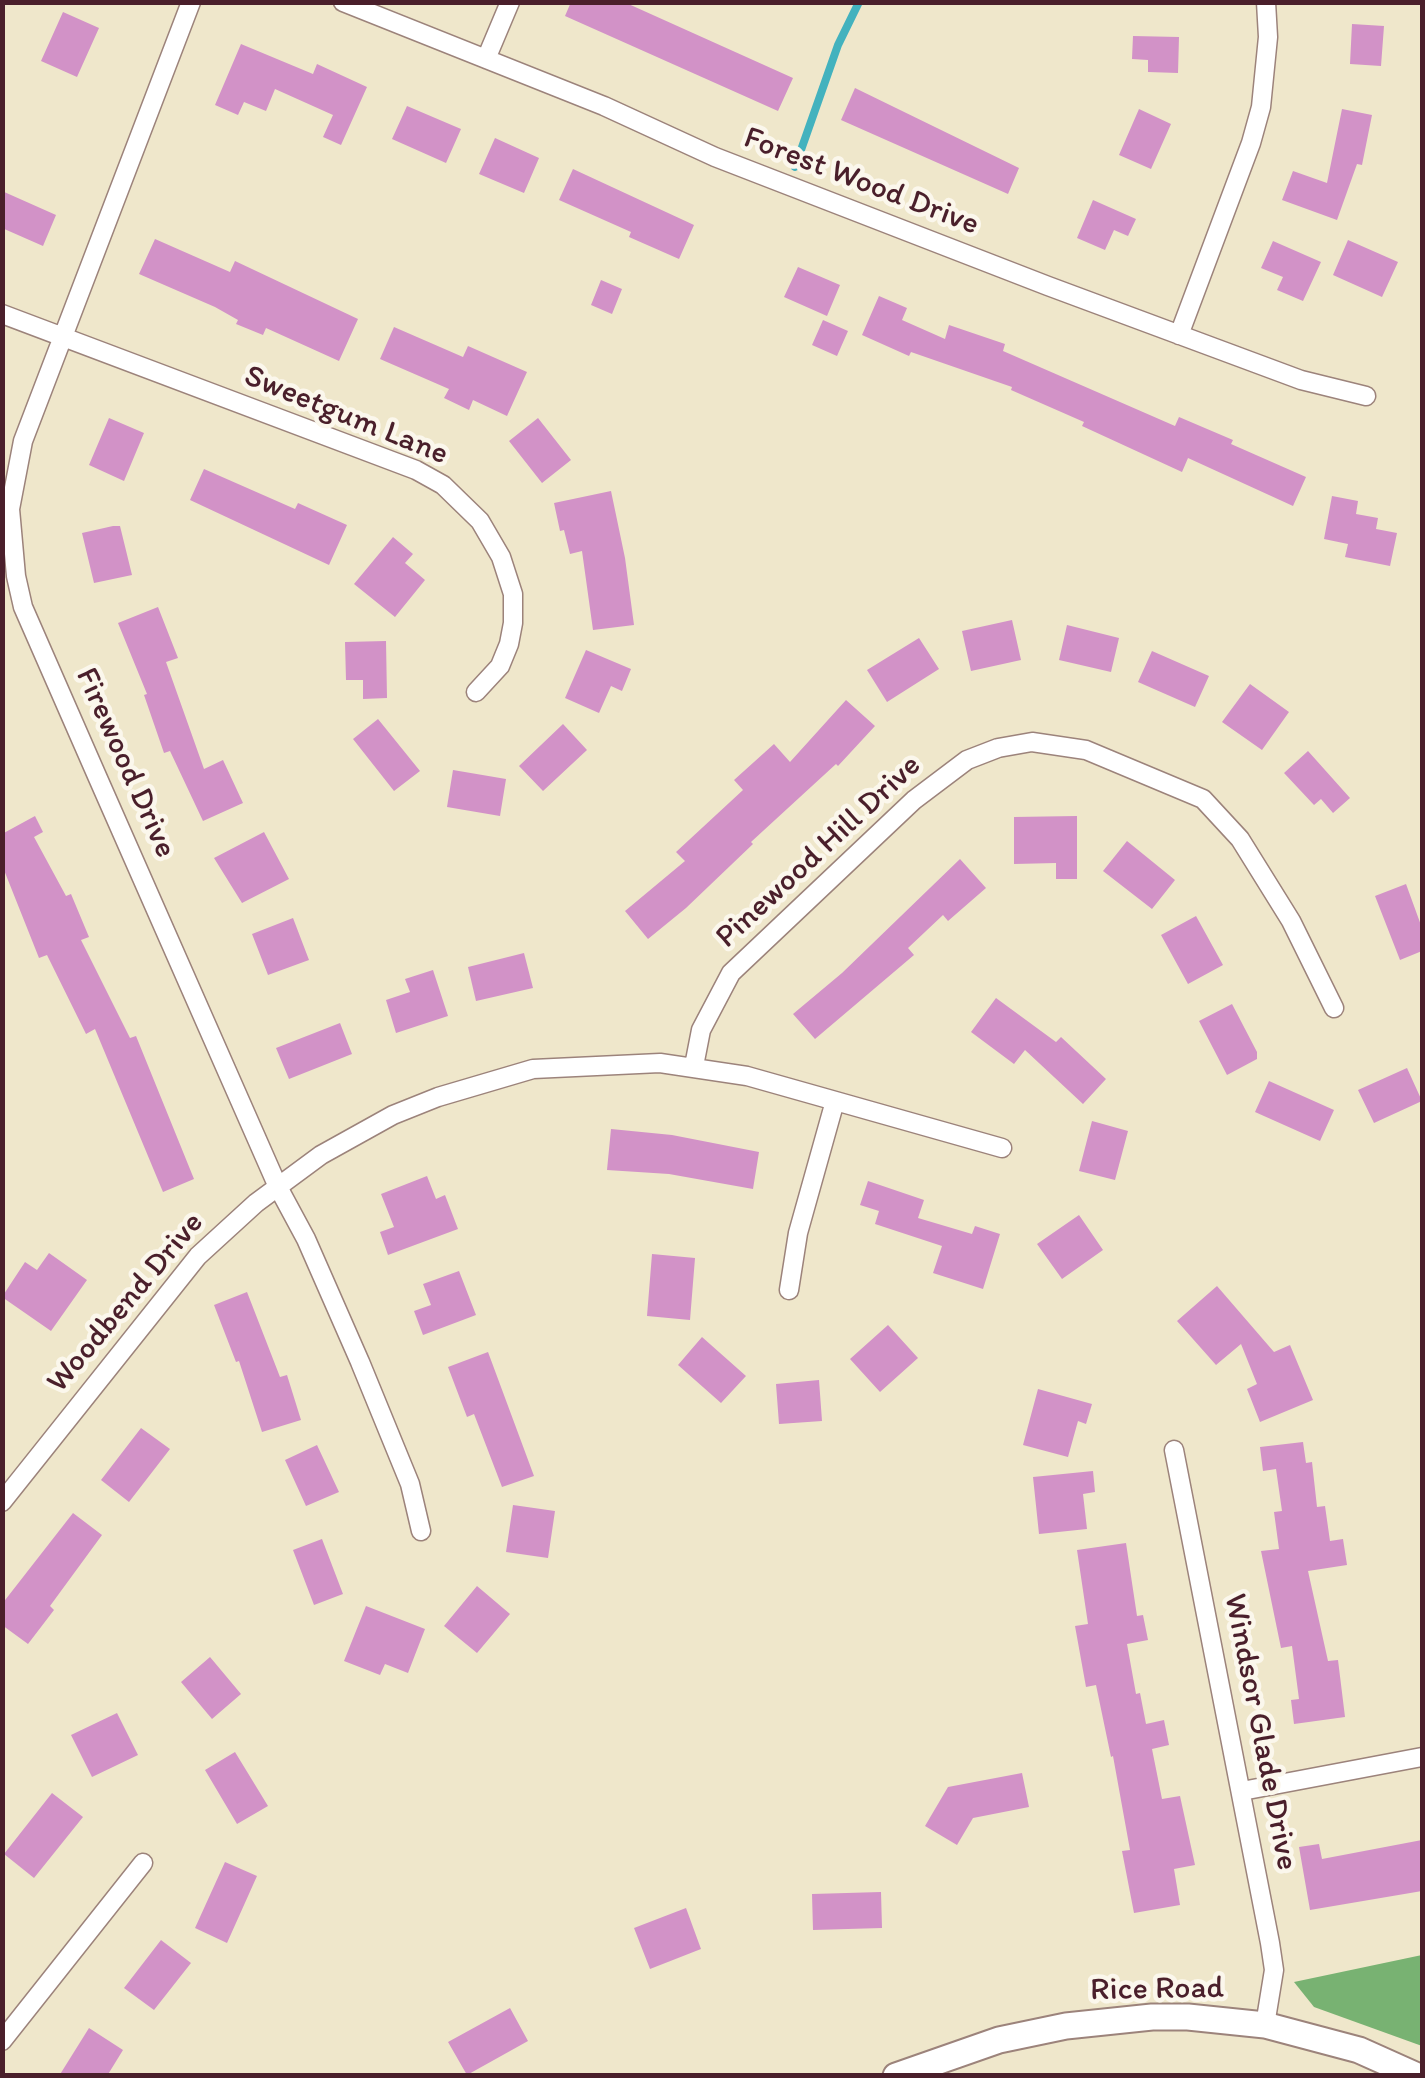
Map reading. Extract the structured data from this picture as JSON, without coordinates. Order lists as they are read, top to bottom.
{
  "streets": {
    "street": [
      "Forest Wood Drive",
      "Sweetgum Lane",
      "Firewood Drive",
      "Pinewood Hill Drive",
      "Woodbend Drive",
      "Windsor Glade Drive",
      "Rice Road"
    ]
  },
  "crossings": [
    ["Sweetgum Lane", "Firewood Drive"],
    ["Firewood Drive", "Woodbend Drive"],
    ["Pinewood Hill Drive", "Woodbend Drive"],
    ["Windsor Glade Drive", "Rice Road"]
  ]
}
